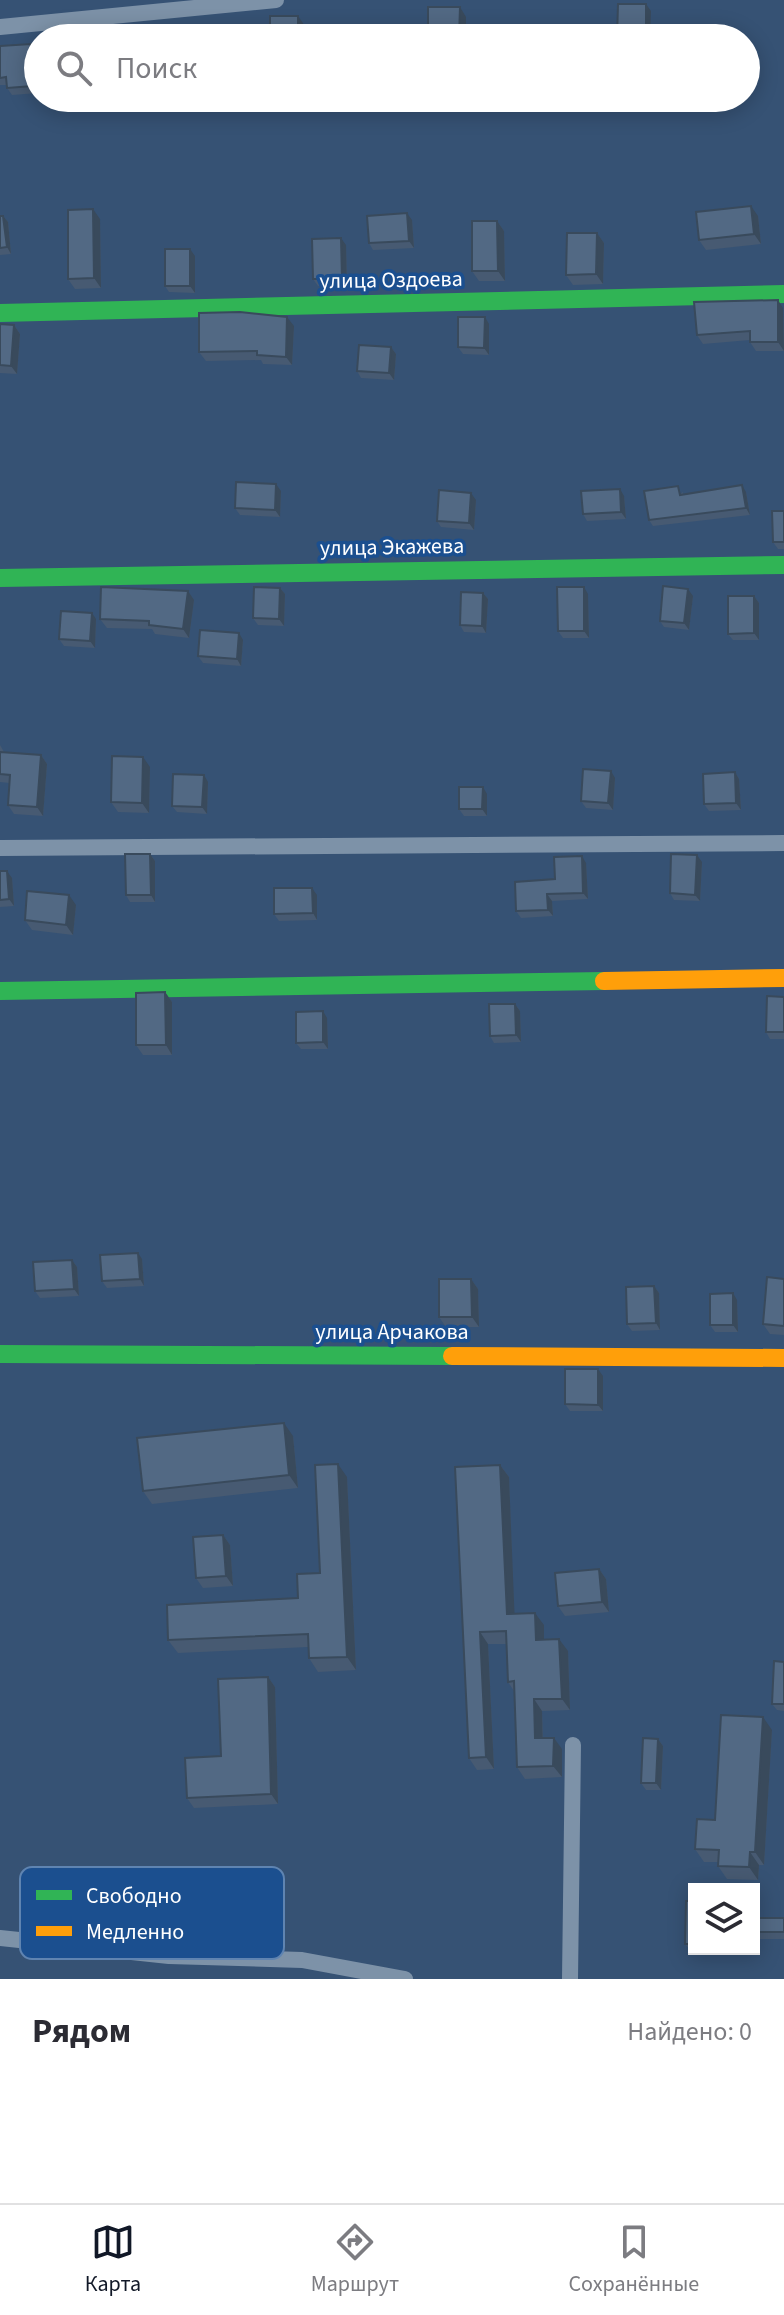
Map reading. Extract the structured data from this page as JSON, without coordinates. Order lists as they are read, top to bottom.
{
  "streets": {
    "street": ["улица Оздоева", "улица Экажева", "улица Арчакова"]
  },
  "legend": ["Свободно", "Медленно"],
  "page": {
    "search": "Поиск",
    "heading": ["Рядом", "Найдено: 0"],
    "nav": ["Карта", "Маршрут", "Сохранённые"]
  }
}
